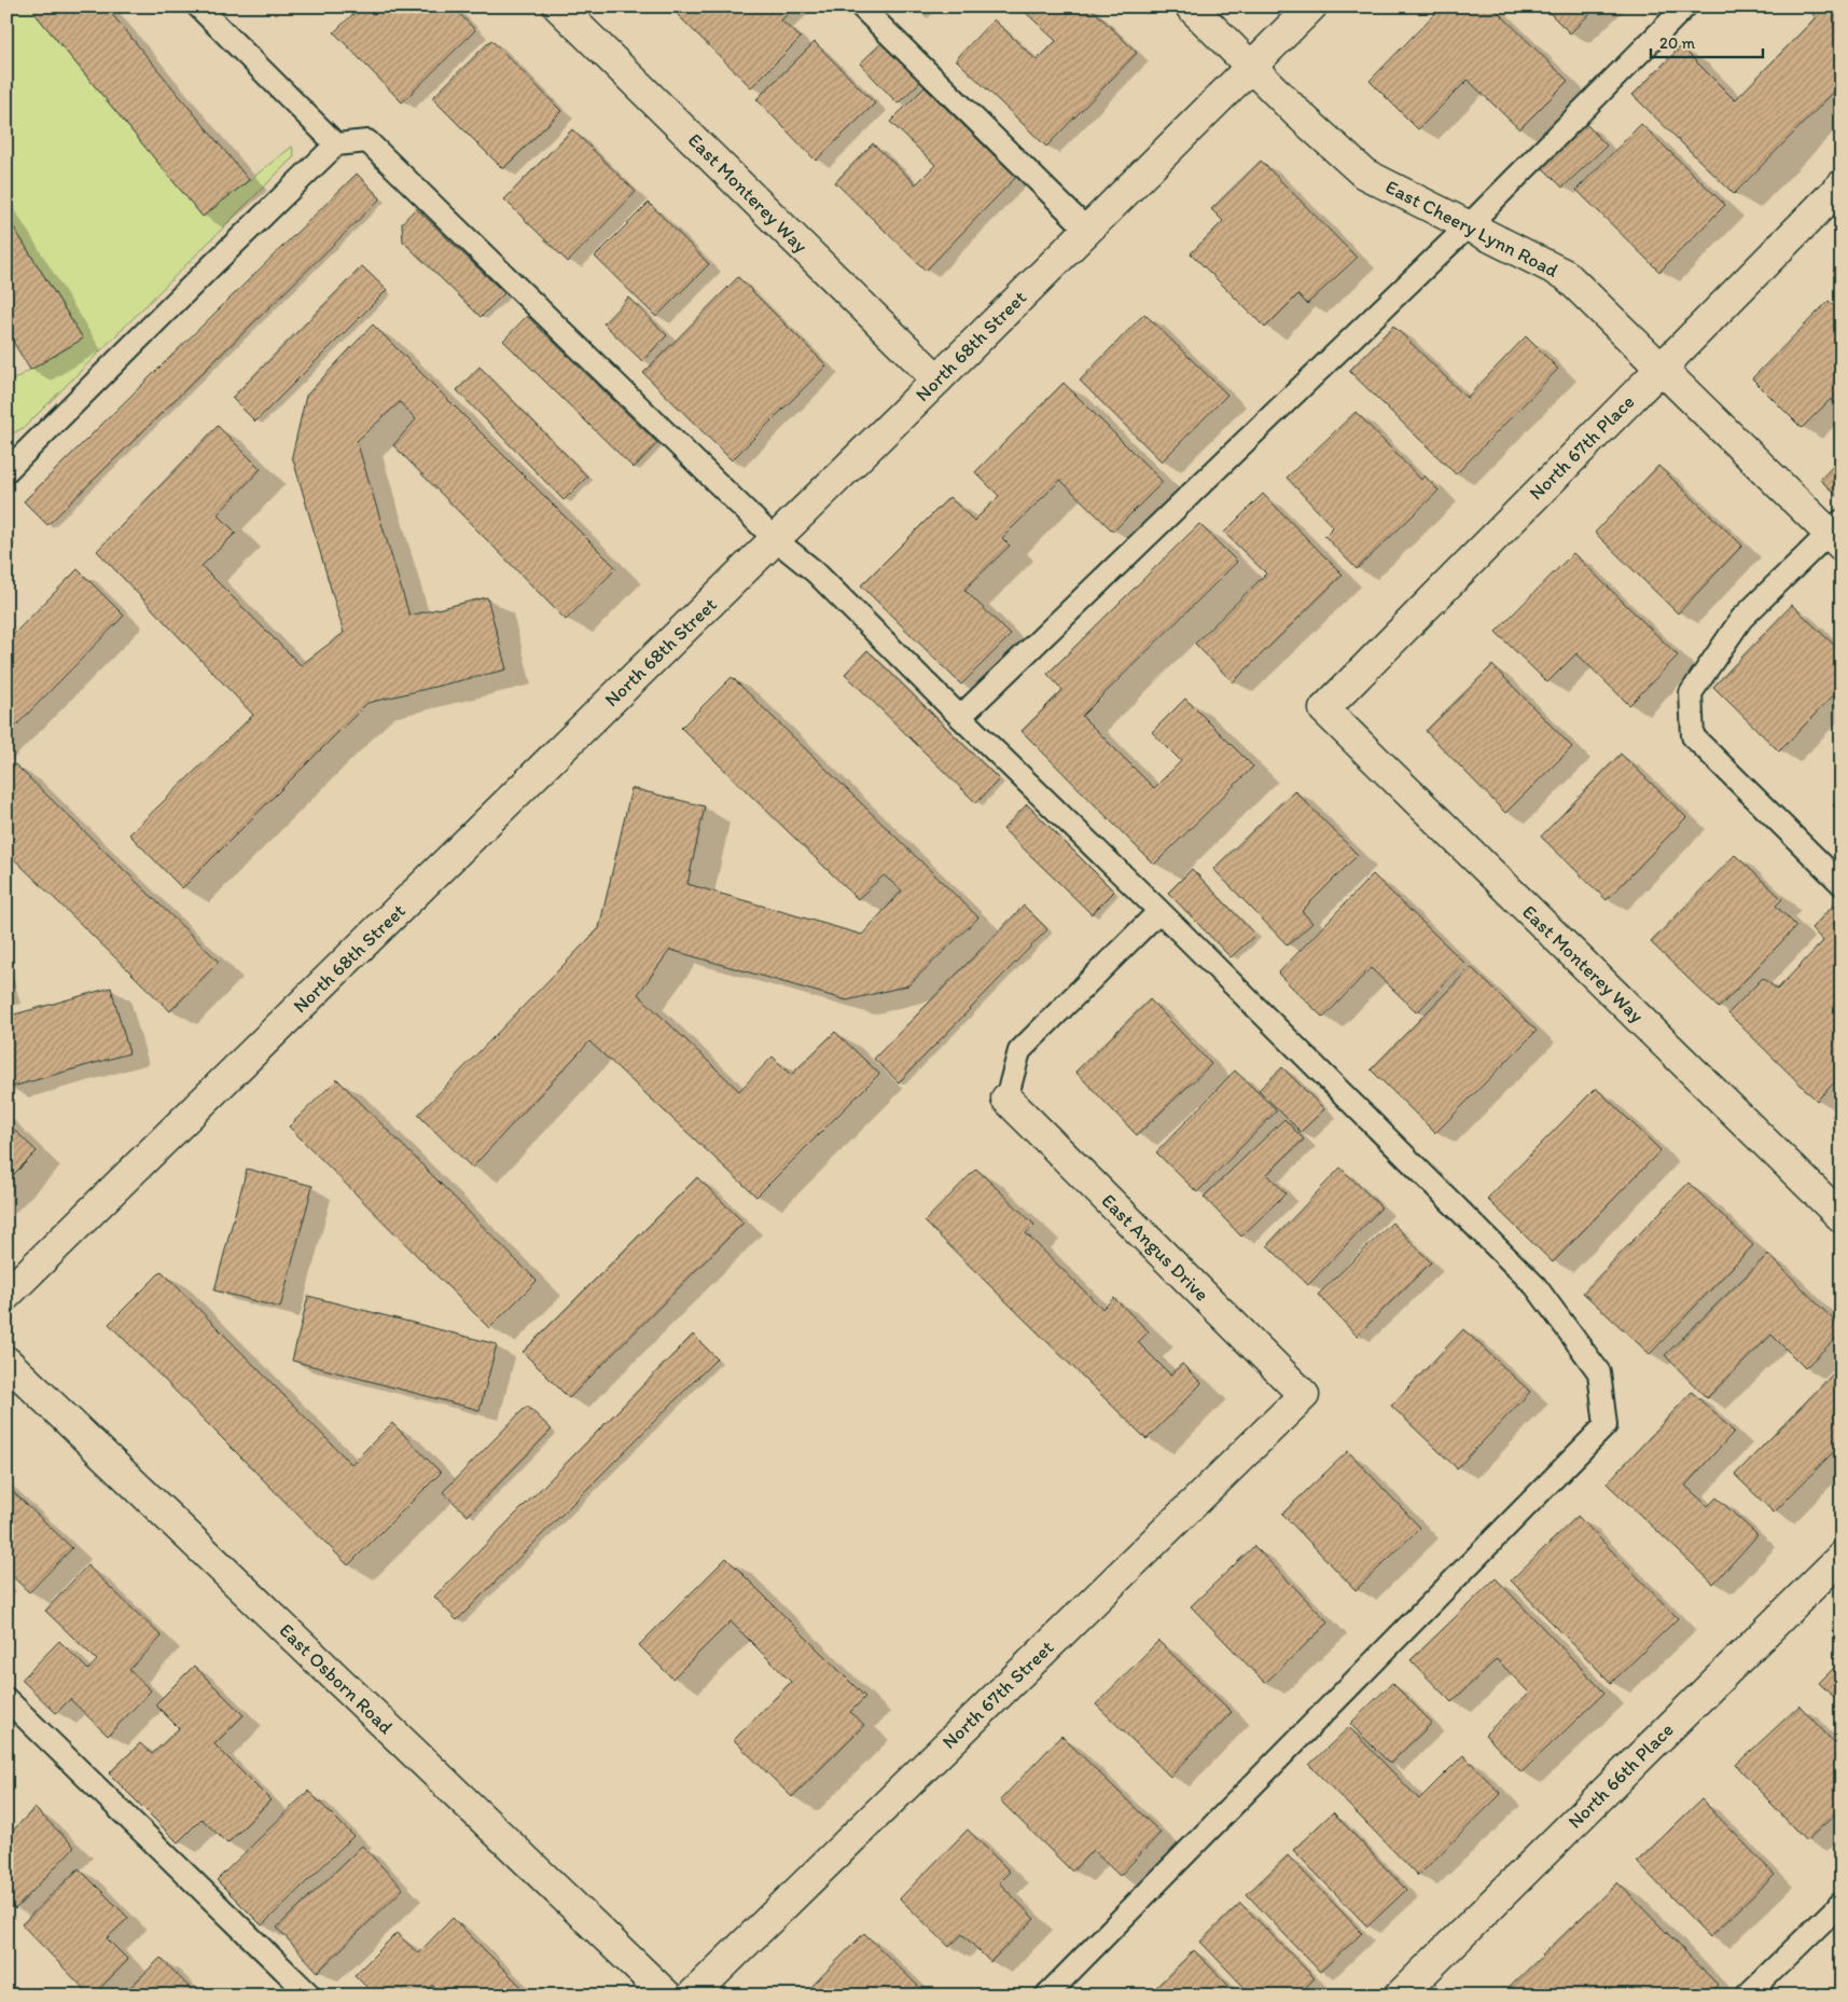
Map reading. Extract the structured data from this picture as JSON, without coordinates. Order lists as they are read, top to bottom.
{
  "streets": {
    "street": [
      "East Monterey Way",
      "East Cheery Lynn Road",
      "North 68th Street",
      "North 67th Place",
      "East Angus Drive",
      "East Osborn Road",
      "North 67th Street",
      "North 66th Place"
    ]
  },
  "crossings": [
    ["East Monterey Way", "North 68th Street"],
    ["East Monterey Way", "North 67th Place"],
    ["East Cheery Lynn Road", "North 68th Street"],
    ["East Cheery Lynn Road", "North 67th Place"],
    ["East Angus Drive", "North 67th Street"]
  ],
  "scale_bar": "20 m"
}
